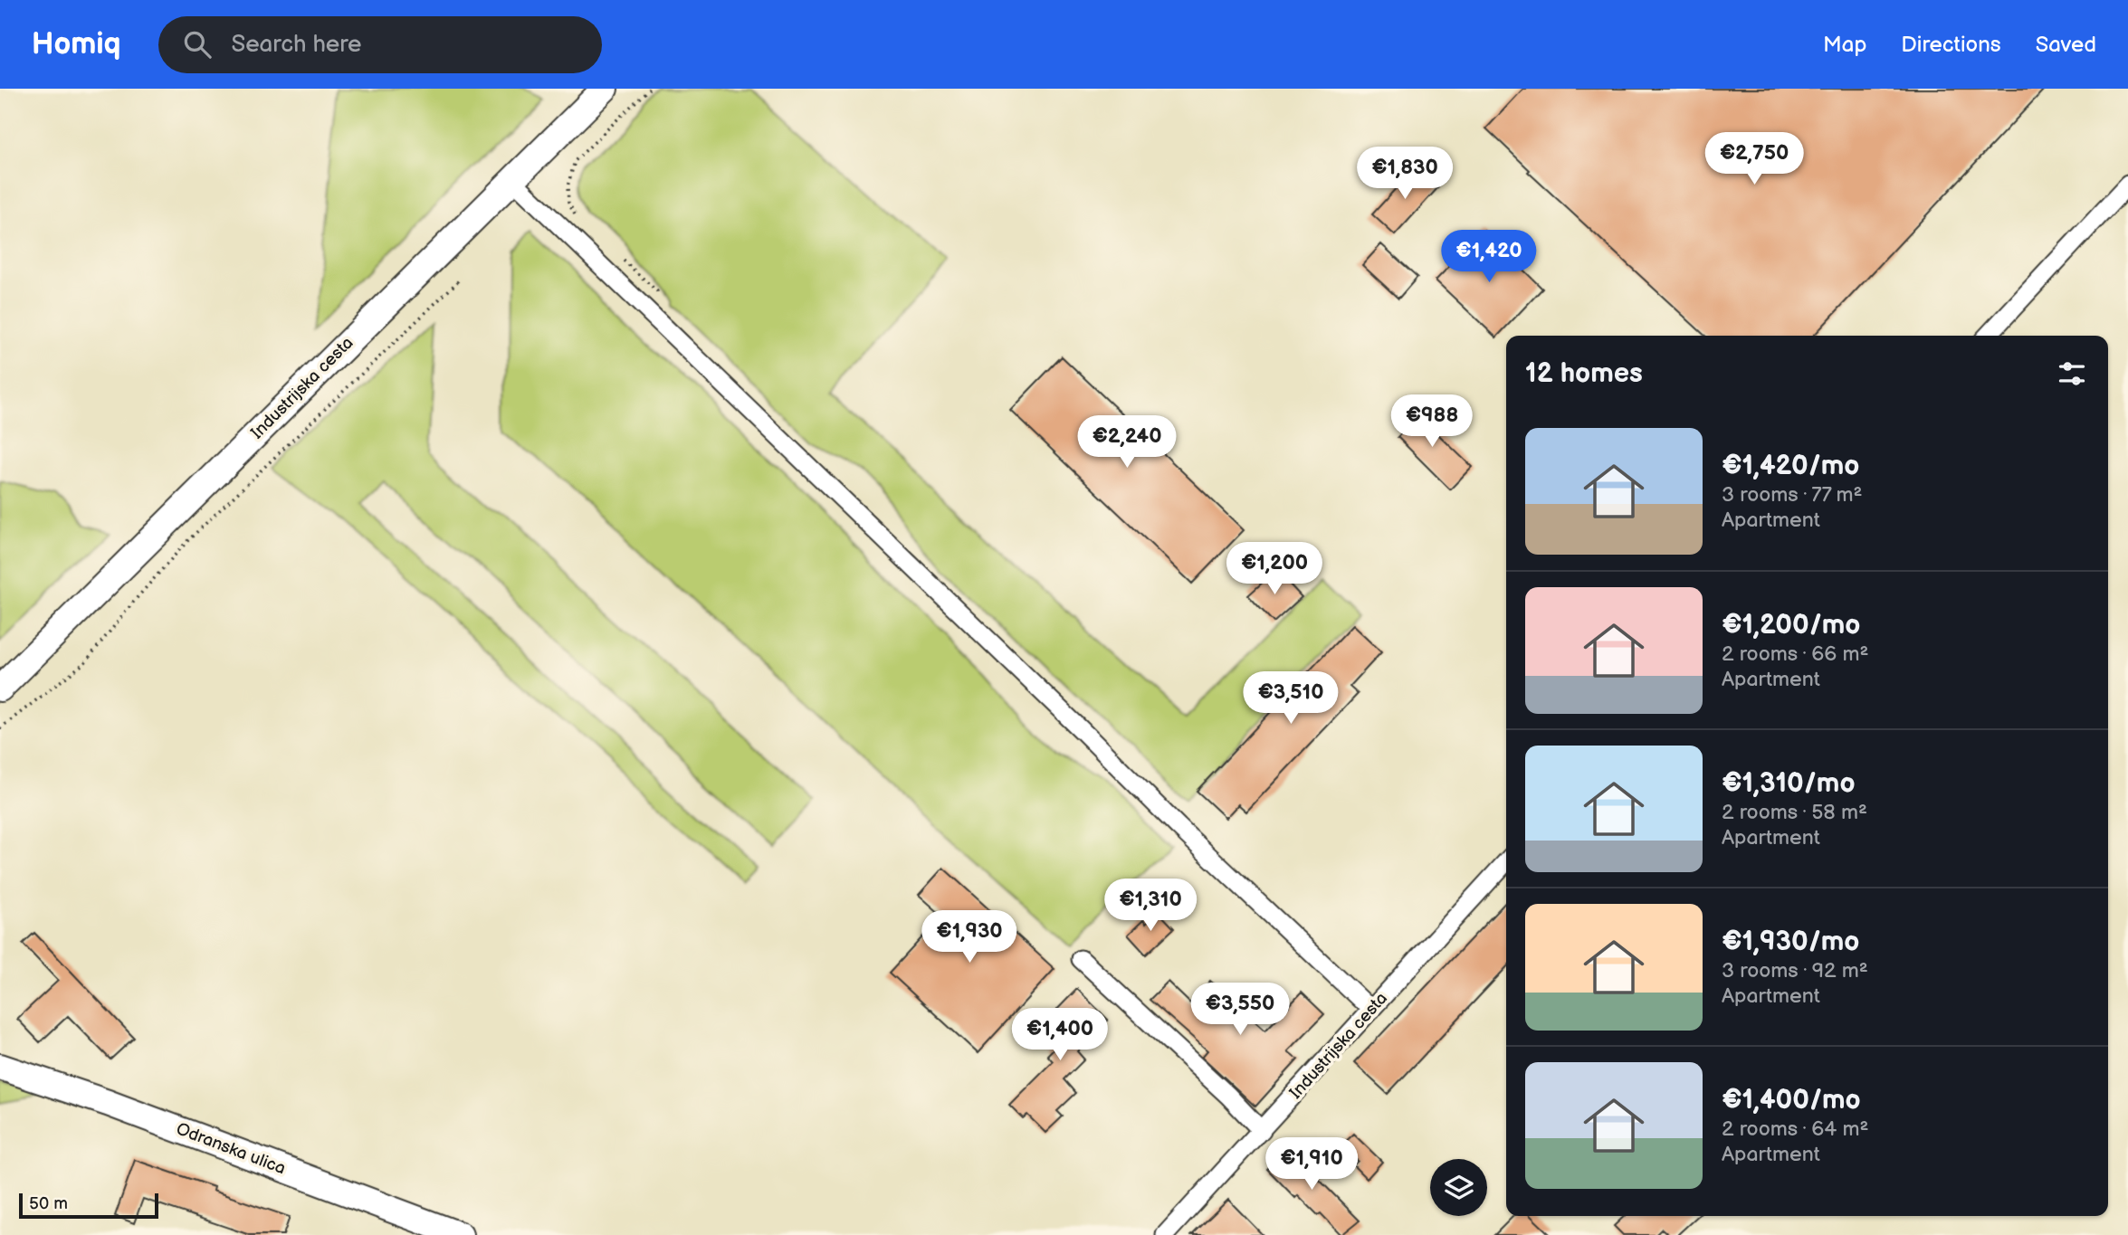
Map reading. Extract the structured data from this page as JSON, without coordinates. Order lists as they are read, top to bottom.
{
  "streets": {
    "main road": ["Industrijska cesta", "Odranska ulica"]
  },
  "scale_bar": "50 m",
  "page": {
    "header": "Homiq",
    "search": "Search here",
    "nav": ["Map", "Directions", "Saved"],
    "price": [
      "€2,750",
      "€1,830",
      "€1,420",
      "€988",
      "€2,240",
      "€1,200",
      "€3,510",
      "€1,310",
      "€1,930",
      "€3,550",
      "€1,400",
      "€1,910"
    ],
    "heading": "12 homes",
    "list": [
      {
        "name": "€1,420/mo",
        "note": "3 rooms · 77 m² · Apartment"
      },
      {
        "name": "€1,200/mo",
        "note": "2 rooms · 66 m² · Apartment"
      },
      {
        "name": "€1,310/mo",
        "note": "2 rooms · 58 m² · Apartment"
      },
      {
        "name": "€1,930/mo",
        "note": "3 rooms · 92 m² · Apartment"
      },
      {
        "name": "€1,400/mo",
        "note": "2 rooms · 64 m² · Apartment"
      }
    ],
    "scale": "50 m"
  }
}
